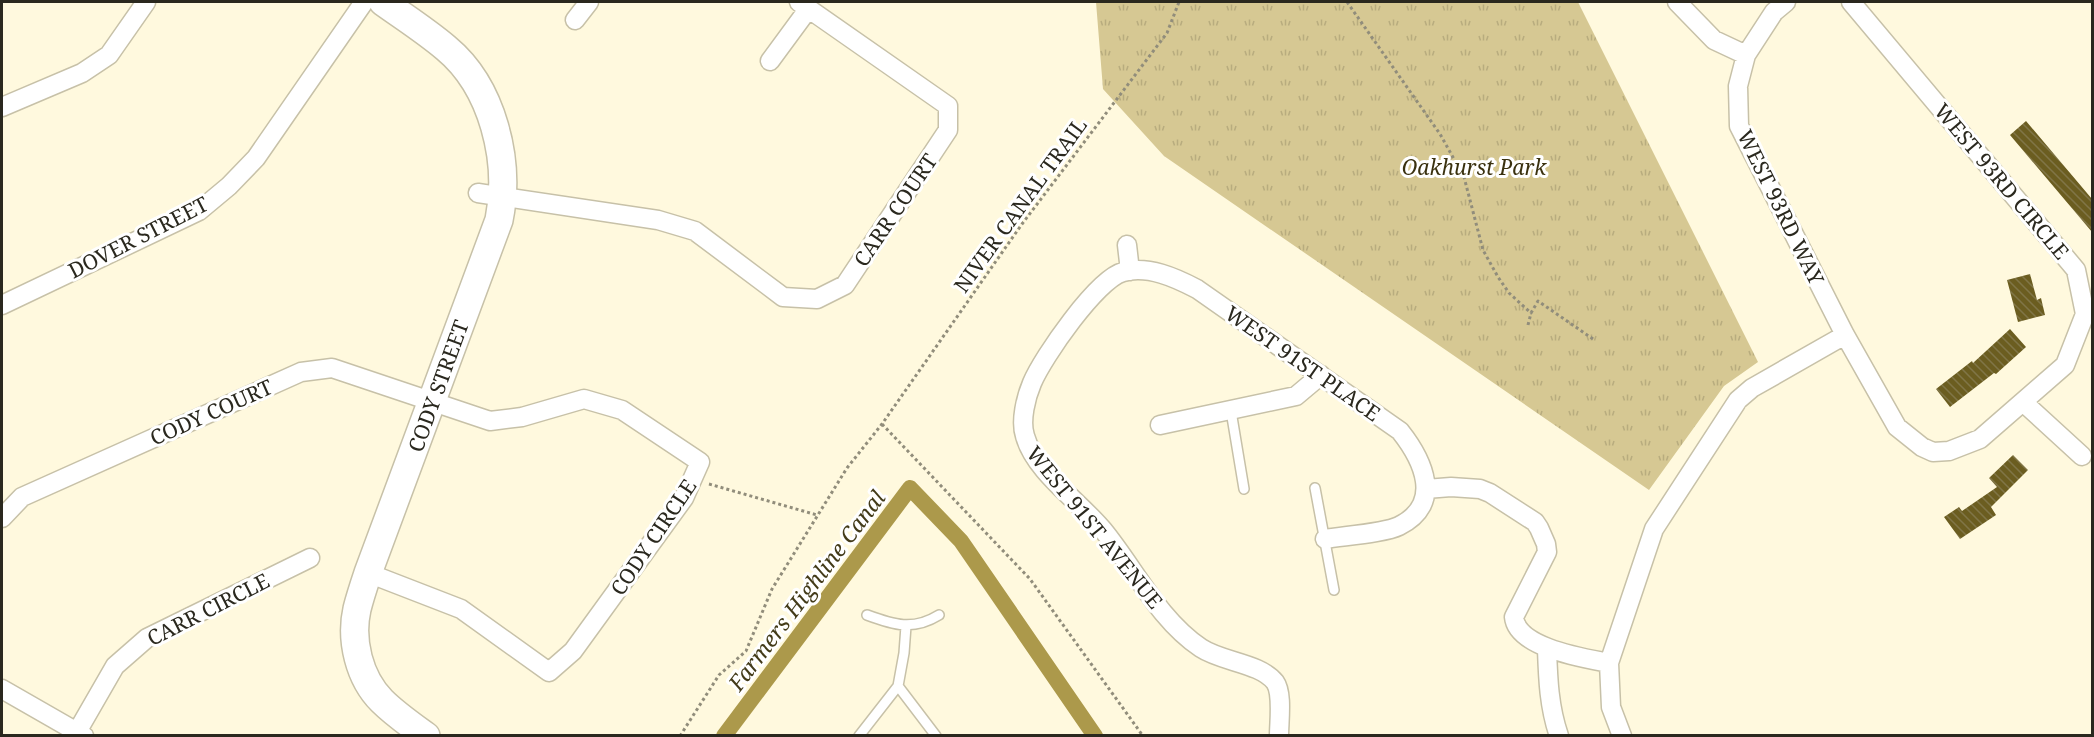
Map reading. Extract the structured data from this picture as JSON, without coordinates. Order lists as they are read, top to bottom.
{
  "streets": {
    "street": [
      "WEST 93RD CIRCLE",
      "WEST 93RD WAY",
      "CARR COURT",
      "DOVER STREET",
      "WEST 91ST PLACE",
      "CODY STREET",
      "CODY COURT",
      "WEST 91ST AVENUE",
      "CODY CIRCLE",
      "CARR CIRCLE"
    ],
    "path": ["NIVER CANAL TRAIL"]
  },
  "crossings": [
    ["WEST 93RD CIRCLE", "WEST 93RD WAY"],
    ["CARR COURT", "CODY STREET"],
    ["WEST 91ST PLACE", "WEST 91ST AVENUE"],
    ["CODY STREET", "CODY COURT"],
    ["CODY STREET", "CODY CIRCLE"],
    ["CODY COURT", "CODY CIRCLE"]
  ],
  "water": ["Farmers Highline Canal"],
  "parks": ["Oakhurst Park"]
}
